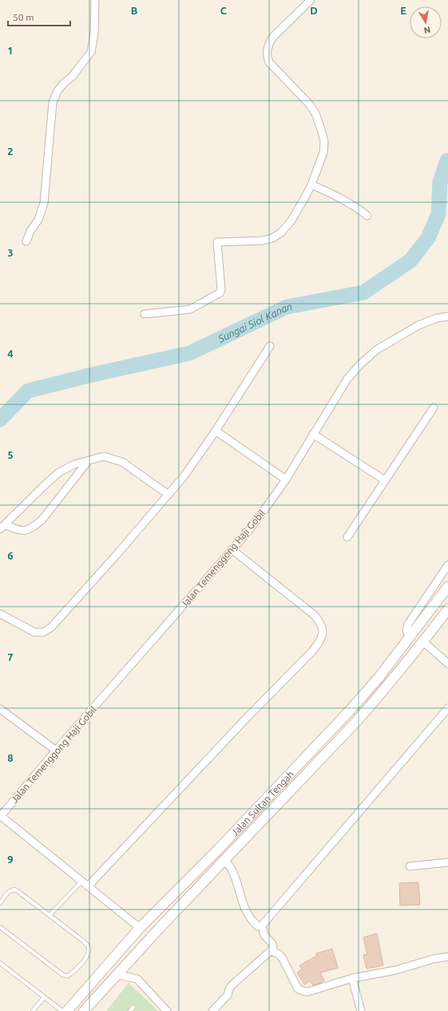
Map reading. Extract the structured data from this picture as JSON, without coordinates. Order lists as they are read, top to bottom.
{
  "streets": {
    "main road": ["Jalan Sultan Tengah"],
    "street": ["Jalan Temenggong Haji Gobil"]
  },
  "water": ["Sungai Siol Kanan"],
  "scale_bar": "50 m",
  "north": "bottom",
  "grid": {
    "columns": [
      "B",
      "C",
      "D",
      "E"
    ],
    "rows": [
      "1",
      "2",
      "3",
      "4",
      "5",
      "6",
      "7",
      "8",
      "9"
    ]
  }
}
